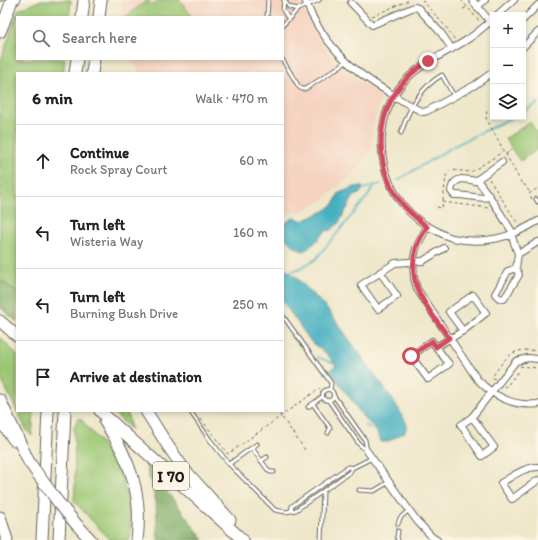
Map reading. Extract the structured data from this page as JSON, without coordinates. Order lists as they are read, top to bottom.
{
  "streets": {
    "highway": ["I 70"]
  },
  "page": {
    "map_buttons": ["+", "−"],
    "search": "Search here",
    "heading": ["6 min", "Walk · 470 m"],
    "list": [
      ["Continue", "Rock Spray Court", "60 m"],
      ["Turn left", "Wisteria Way", "160 m"],
      ["Turn left", "Burning Bush Drive", "250 m"],
      "Arrive at destination"
    ]
  }
}
